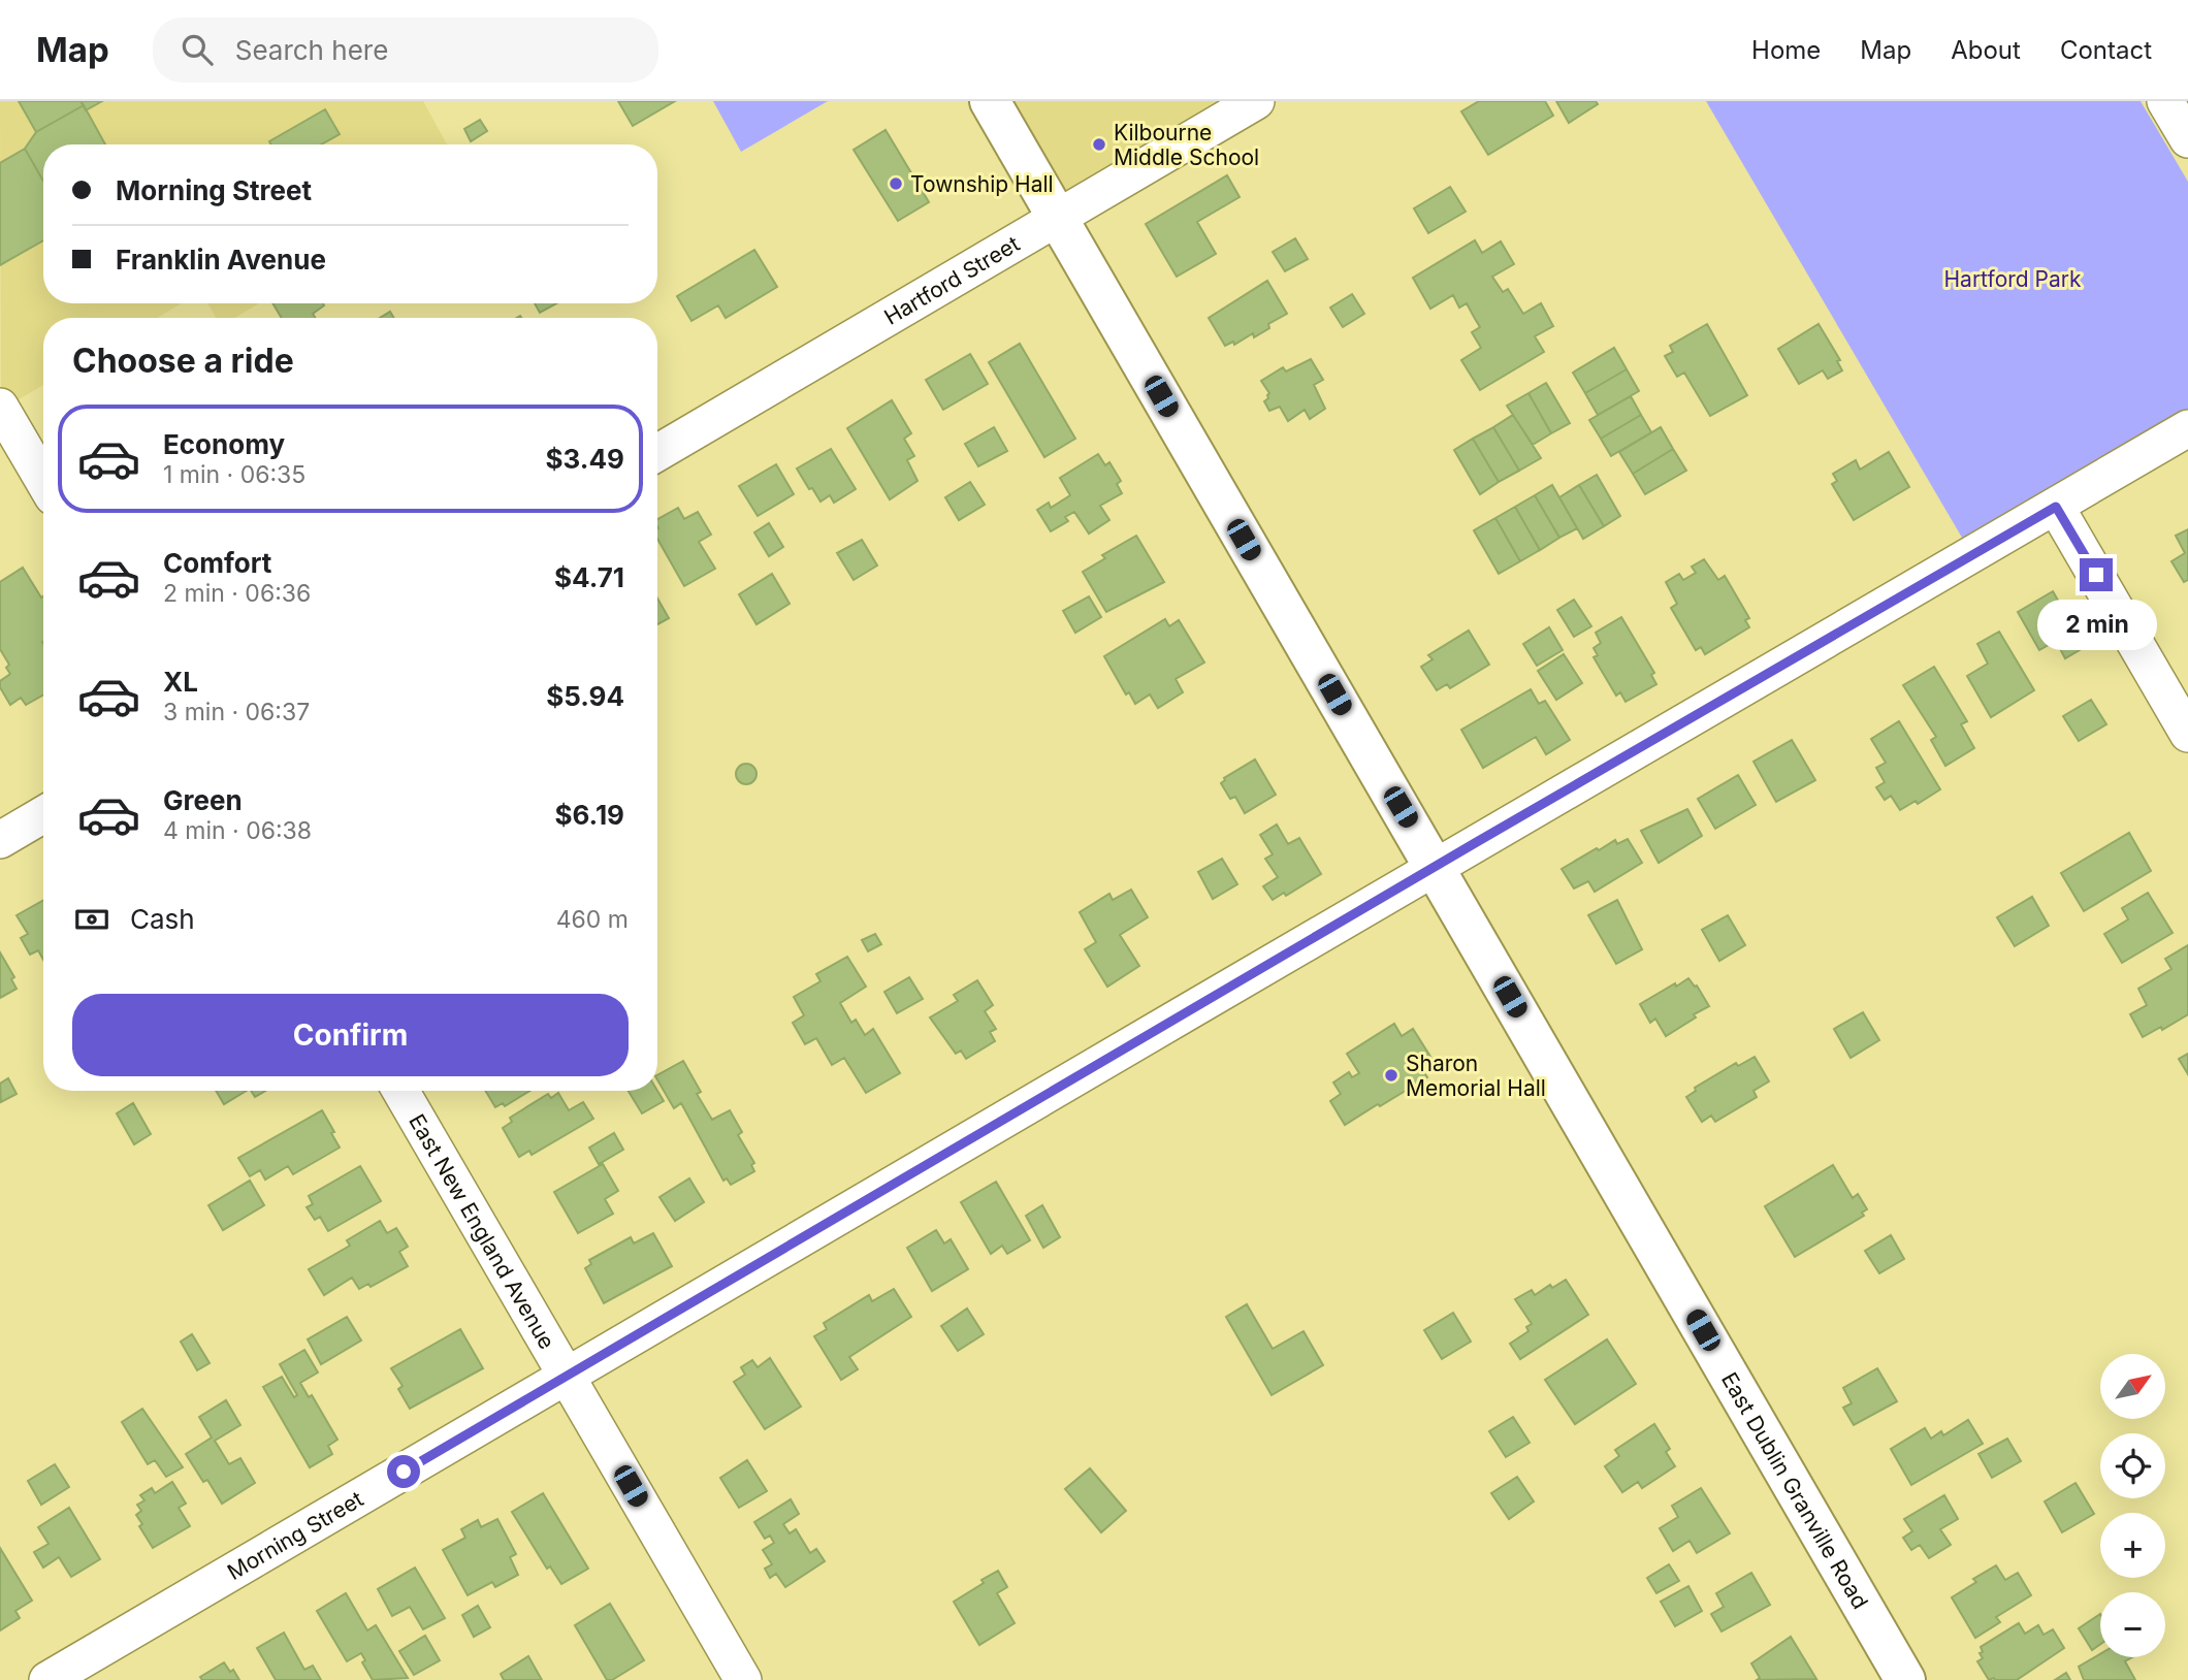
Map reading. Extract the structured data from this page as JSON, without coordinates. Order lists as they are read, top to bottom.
{
  "streets": {
    "main road": ["East Dublin Granville Road"],
    "street": ["Hartford Street", "East New England Avenue", "Morning Street"]
  },
  "crossings": [
    ["Hartford Street", "East Dublin Granville Road"],
    ["East New England Avenue", "Morning Street"],
    ["East Dublin Granville Road", "Morning Street"]
  ],
  "parks": ["Hartford Park"],
  "places": ["Kilbourne Middle School", "Township Hall", "Sharon Memorial Hall"],
  "north": "top right",
  "page": {
    "header": "Map",
    "search": "Search here",
    "nav": [
      "Home",
      "Map",
      "About",
      "Contact"
    ],
    "banner": ["Morning Street", "Franklin Avenue"],
    "heading": "Choose a ride",
    "list": [
      {
        "name": "Economy",
        "note": "1 min · 06:35",
        "value": "$3.49"
      },
      {
        "name": "Comfort",
        "note": "2 min · 06:36",
        "value": "$4.71"
      },
      {
        "name": "XL",
        "note": "3 min · 06:37",
        "value": "$5.94"
      },
      {
        "name": "Green",
        "note": "4 min · 06:38",
        "value": "$6.19"
      }
    ],
    "bubble": "2 min",
    "pay": ["Cash", "460 m"],
    "buttons": "Confirm",
    "map_buttons": ["+", "−"]
  }
}
